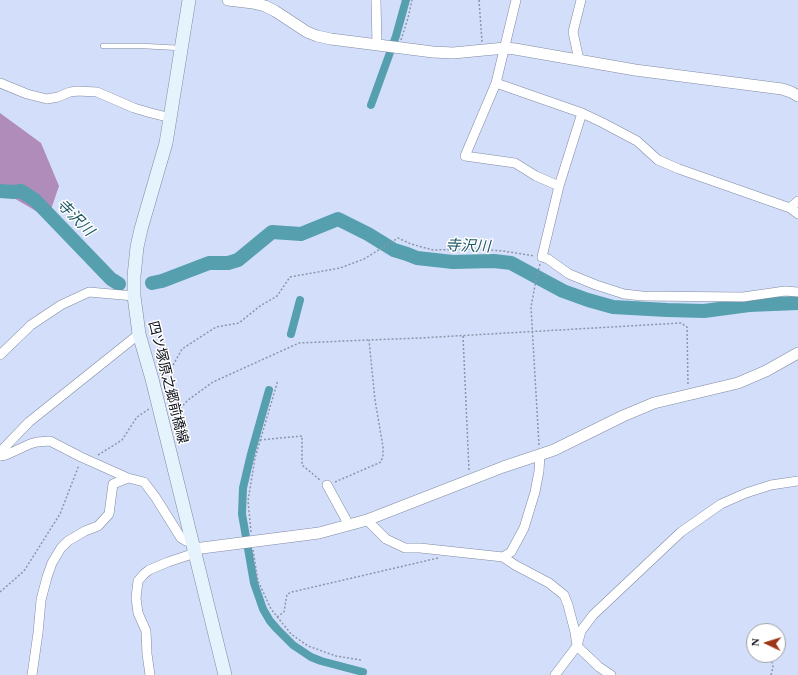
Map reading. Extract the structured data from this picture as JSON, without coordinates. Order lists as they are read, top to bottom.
{
  "streets": {
    "main road": ["四ツ塚原之郷前橋線"]
  },
  "water": ["寺沢川"],
  "north": "left"
}
